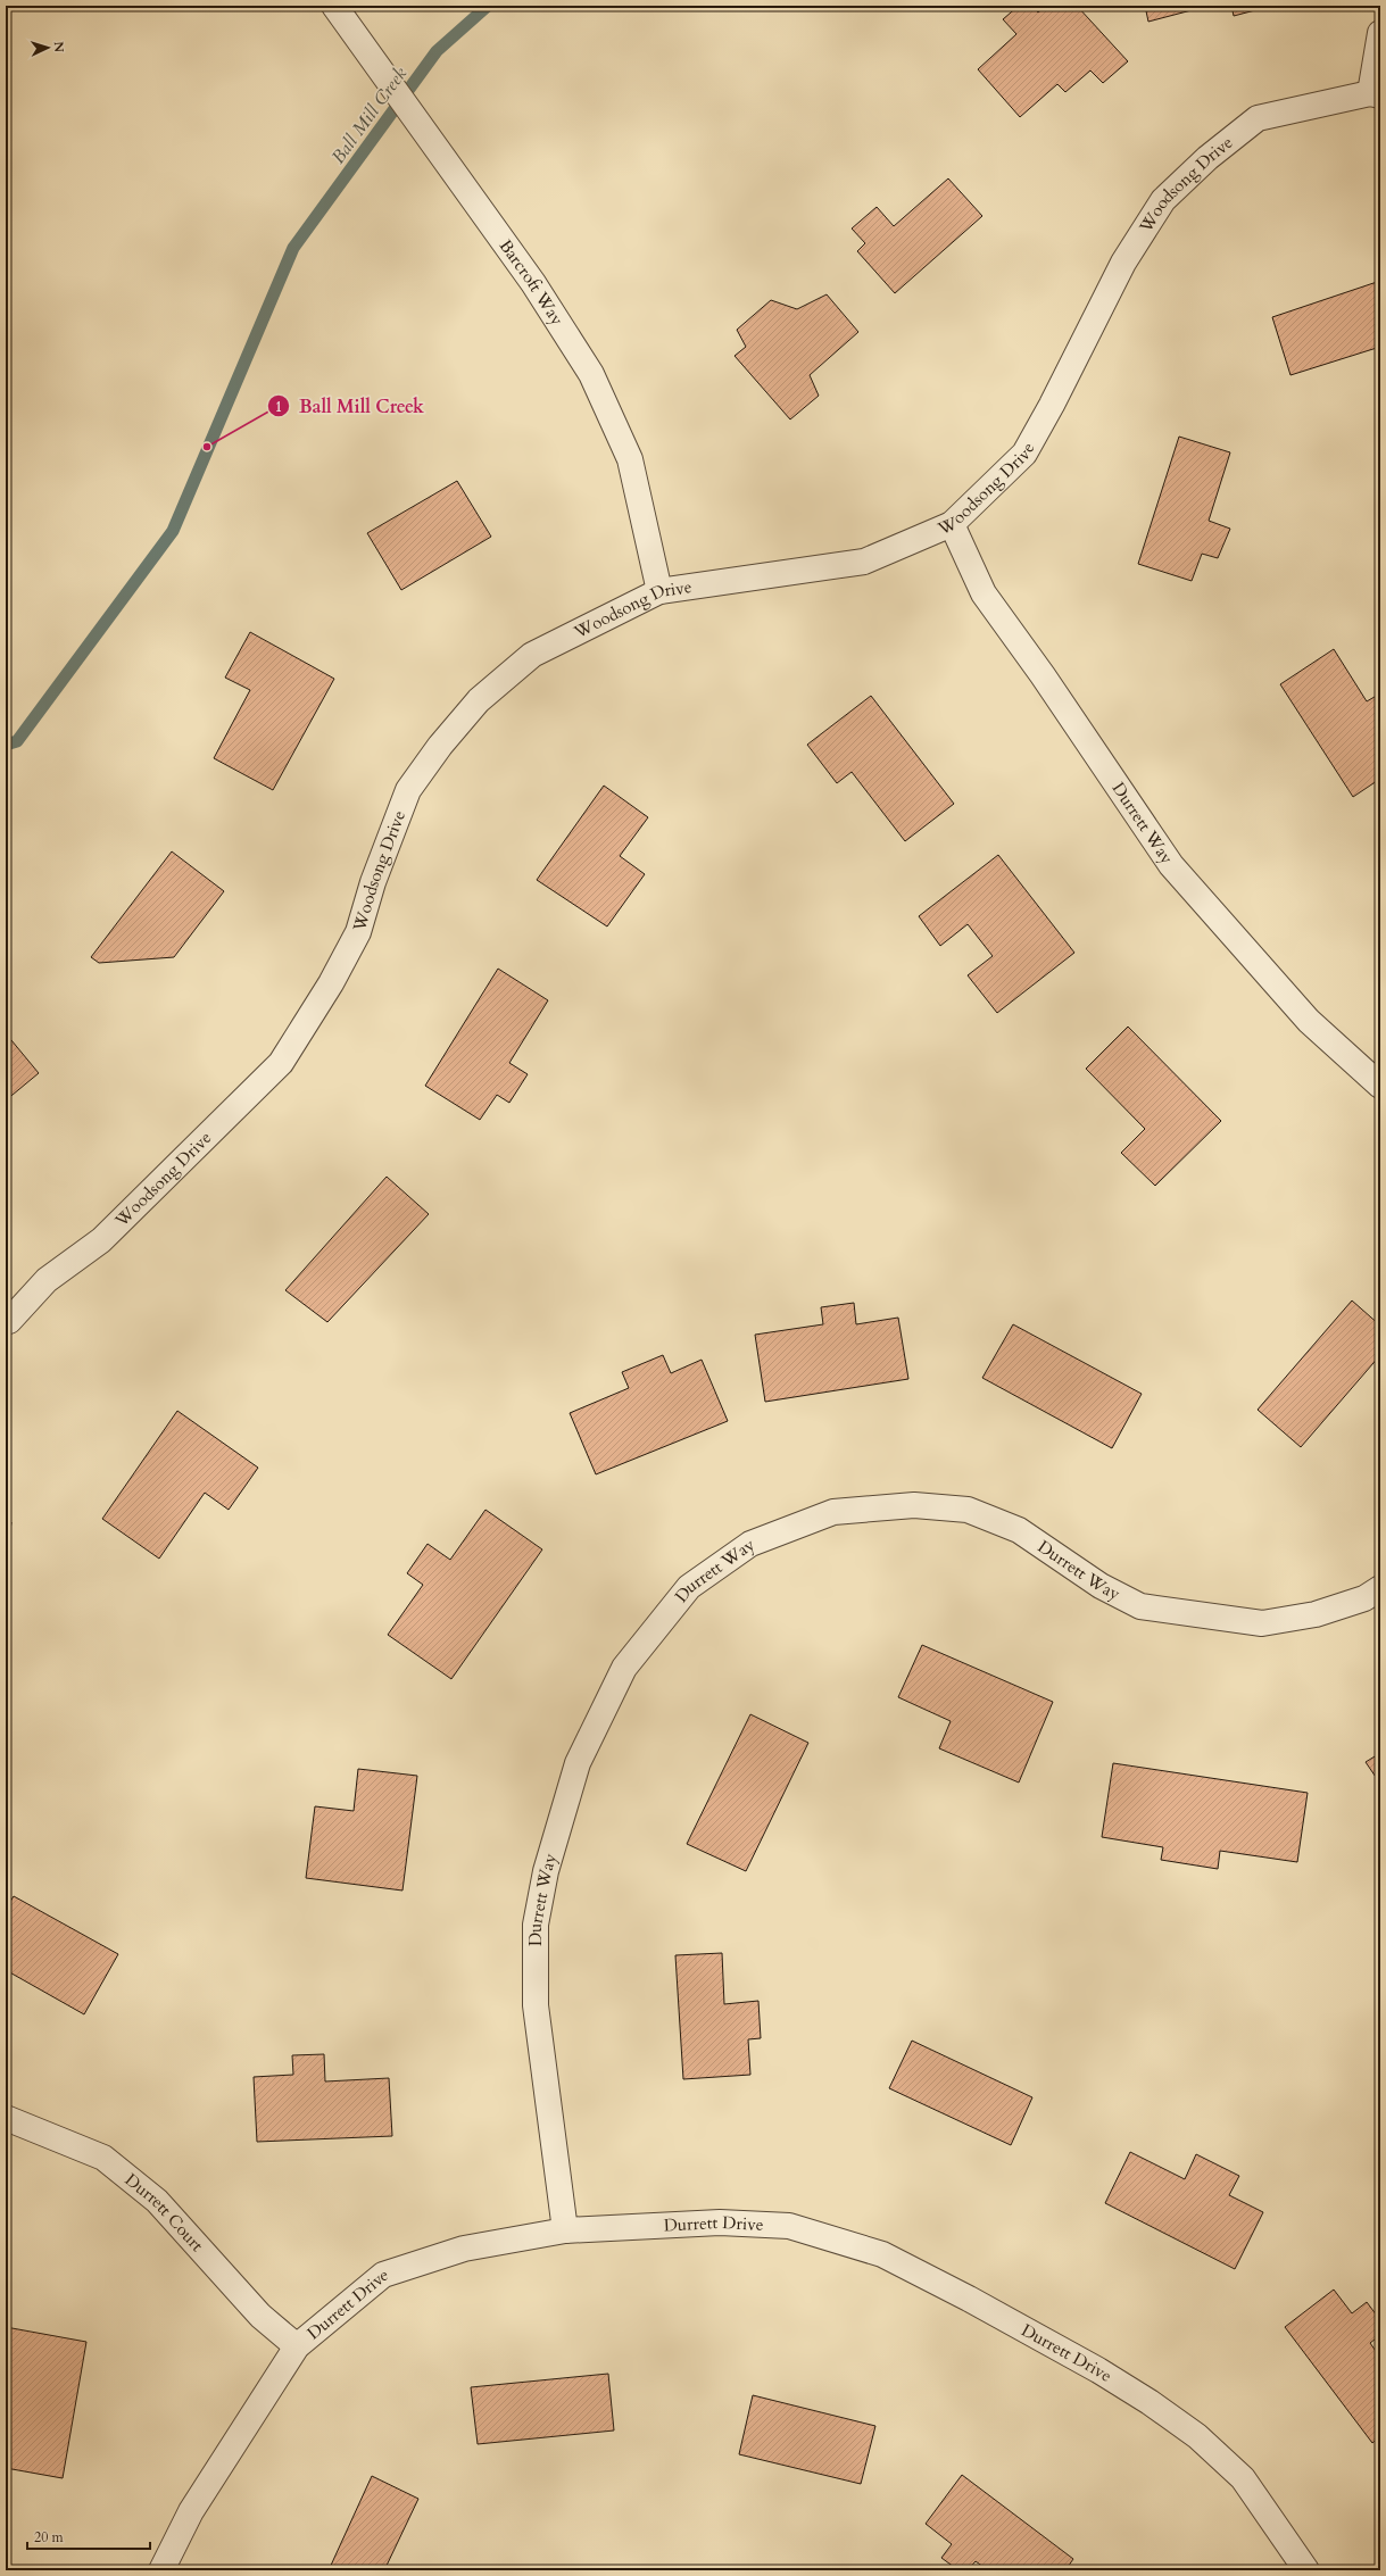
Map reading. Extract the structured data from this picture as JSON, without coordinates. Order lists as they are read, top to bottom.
{
  "streets": {
    "street": [
      "Woodsong Drive",
      "Barcroft Way",
      "Durrett Way",
      "Durrett Court",
      "Durrett Drive"
    ]
  },
  "crossings": [
    ["Woodsong Drive", "Barcroft Way"],
    ["Woodsong Drive", "Durrett Way"],
    ["Durrett Way", "Durrett Drive"],
    ["Durrett Court", "Durrett Drive"]
  ],
  "water": ["Ball Mill Creek"],
  "places": ["Ball Mill Creek"],
  "scale_bar": "20 m",
  "north": "right"
}
